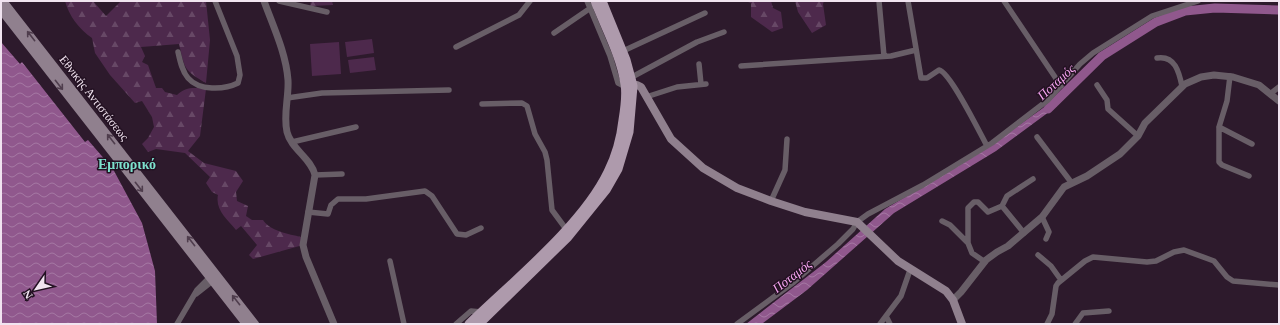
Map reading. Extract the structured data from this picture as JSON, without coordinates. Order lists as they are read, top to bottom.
{
  "streets": {
    "main road": ["Εθνικής Αντιστάσεως"]
  },
  "districts": ["Εμπορικό"],
  "water": ["Ποταμός"],
  "north": "bottom left"
}
